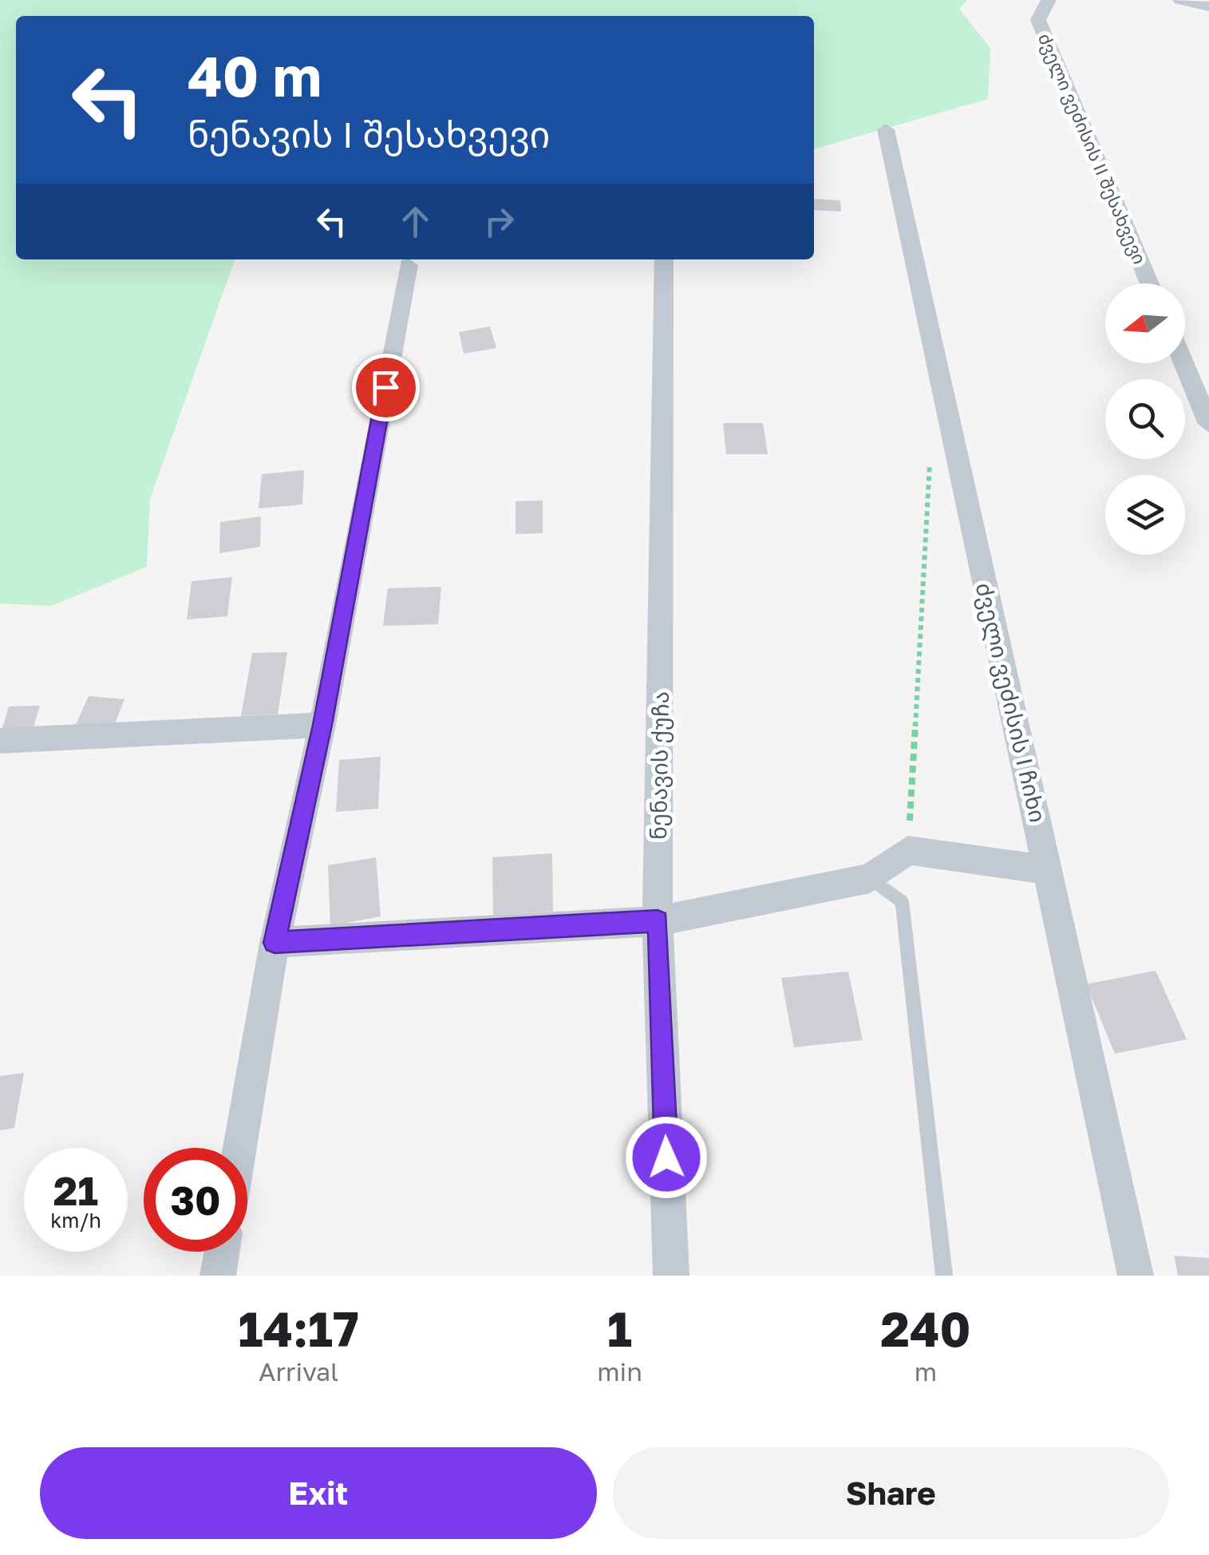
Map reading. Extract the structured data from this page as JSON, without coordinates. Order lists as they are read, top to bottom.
{
  "streets": {
    "street": ["ძველი ვეძისის II შესახვევი", "ძველი ვეძისის I ჩიხი", "ნენავის ქუჩა"]
  },
  "north": "left",
  "page": {
    "turn": ["40 m", "ნენავის I შესახვევი"],
    "speed": "21 km/h",
    "limit": "30",
    "eta": [
      "14:17",
      "Arrival",
      "1",
      "min",
      "240",
      "m"
    ],
    "buttons": ["Exit", "Share"]
  }
}
